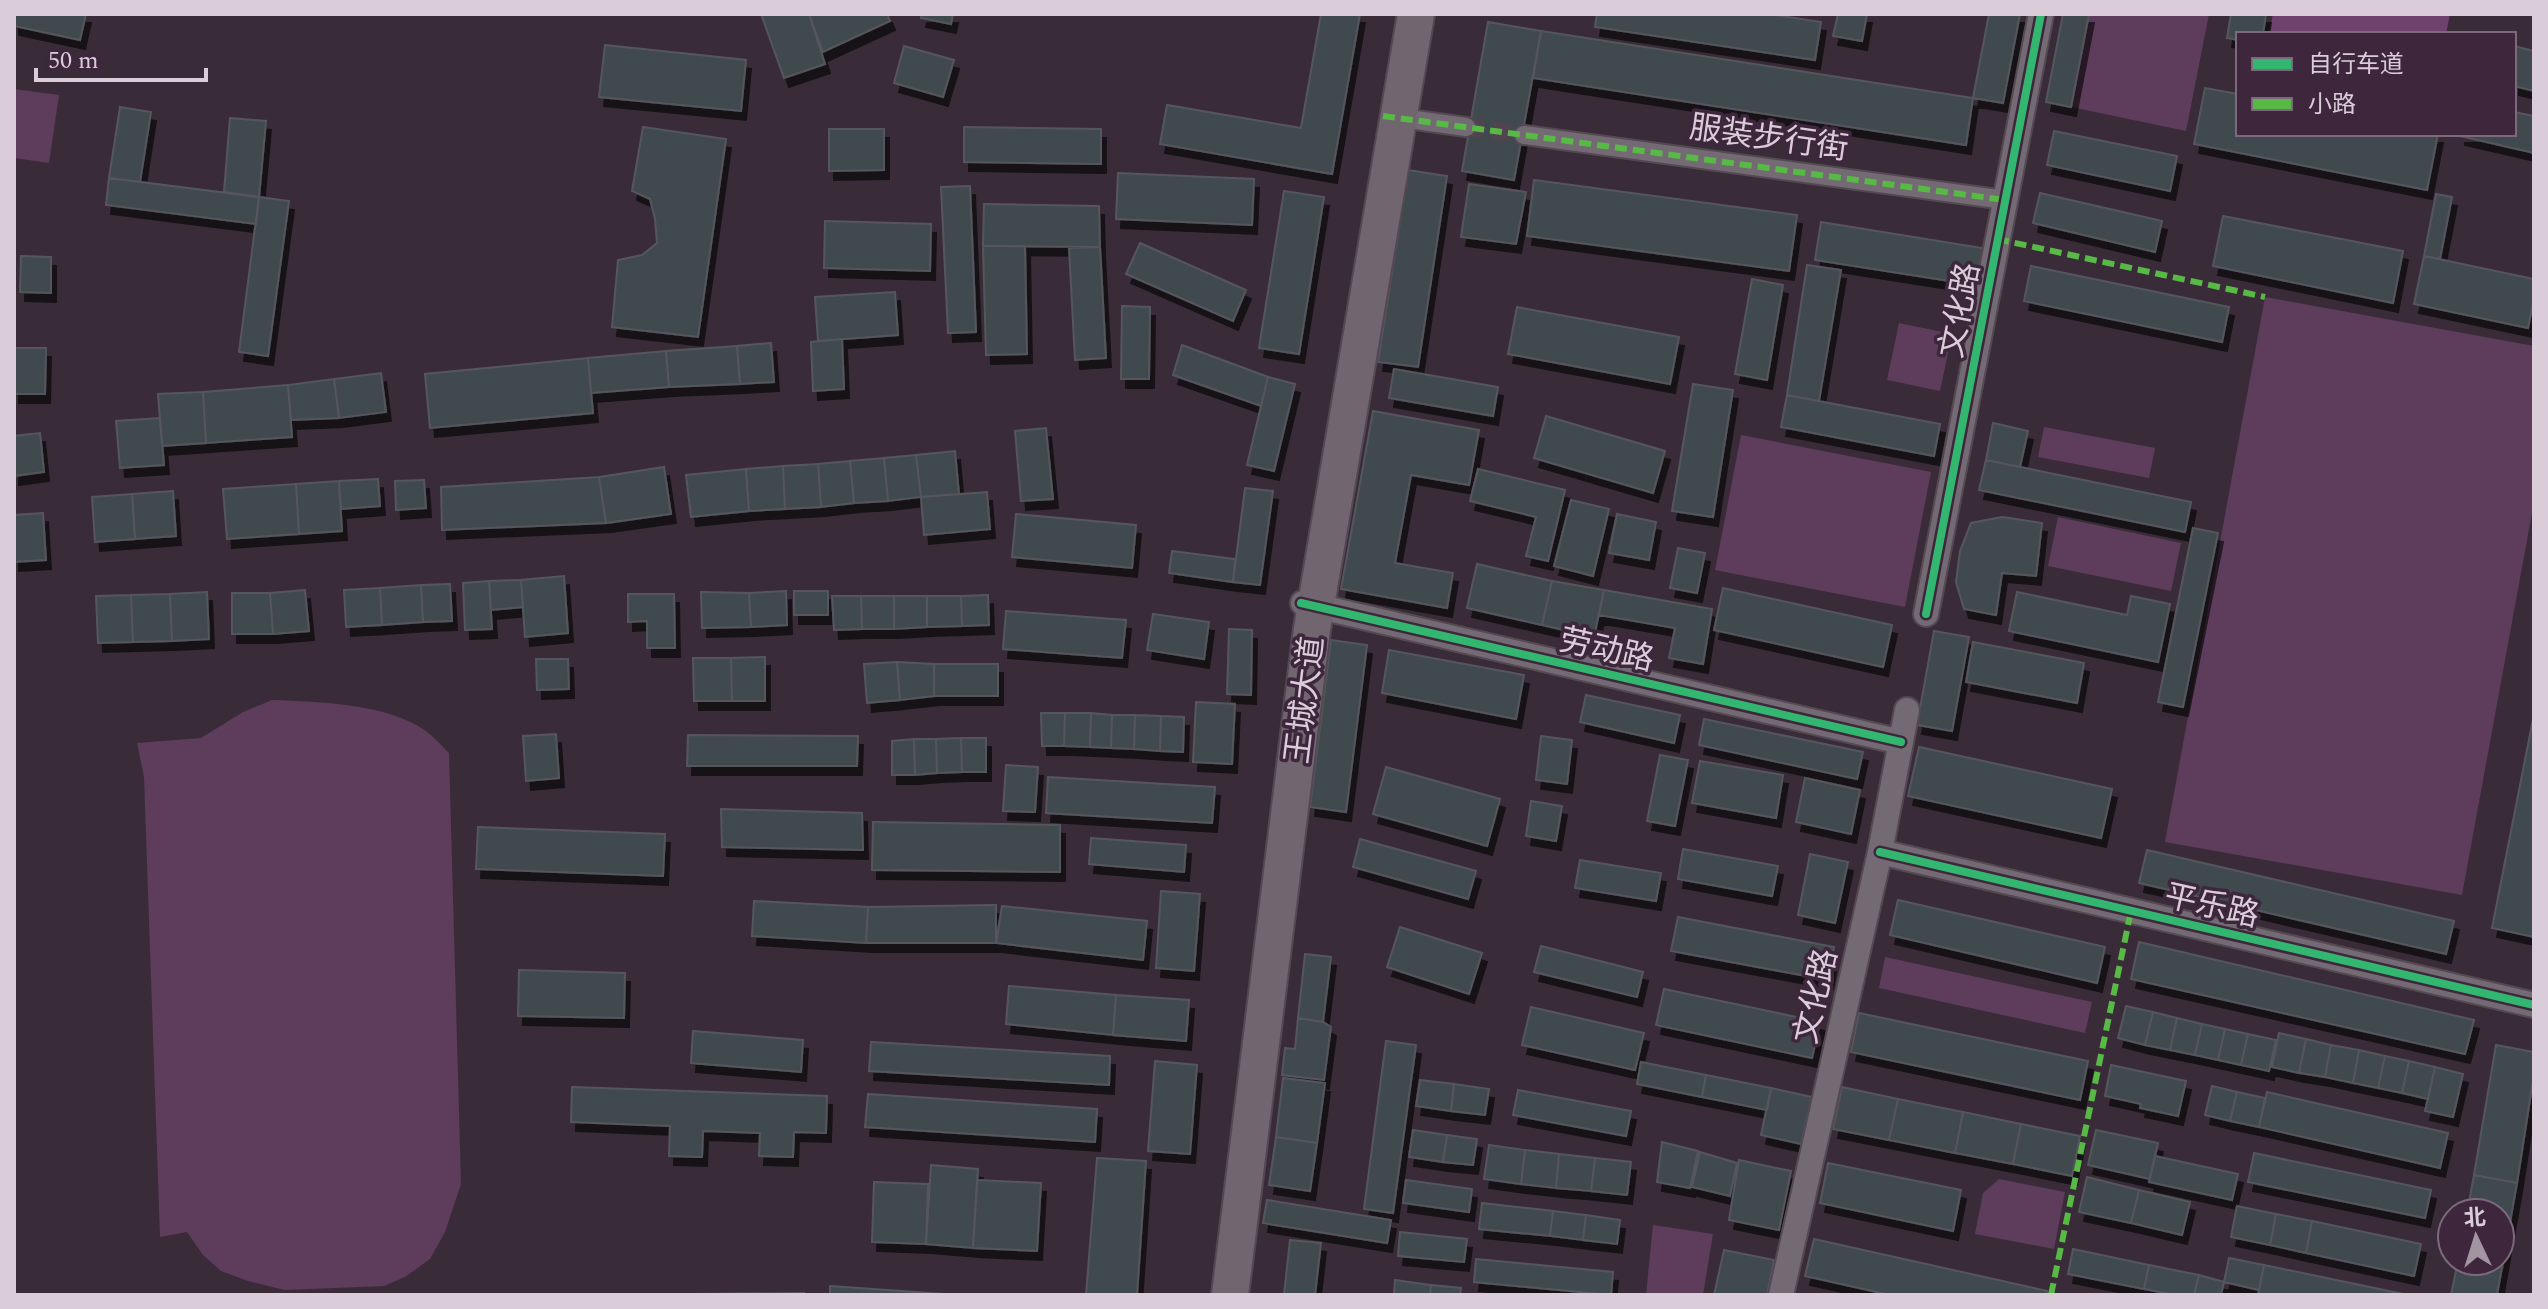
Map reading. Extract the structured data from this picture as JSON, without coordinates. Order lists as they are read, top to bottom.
{
  "streets": {
    "main road": ["王城大道"],
    "street": [
      "服装步行街",
      "文化路",
      "劳动路",
      "平乐路"
    ]
  },
  "crossings": [
    ["服装步行街", "文化路"],
    ["文化路", "劳动路"],
    ["文化路", "平乐路"],
    ["劳动路", "王城大道"]
  ],
  "legend": ["自行车道", "小路"],
  "scale_bar": "50 m",
  "north": "top"
}
